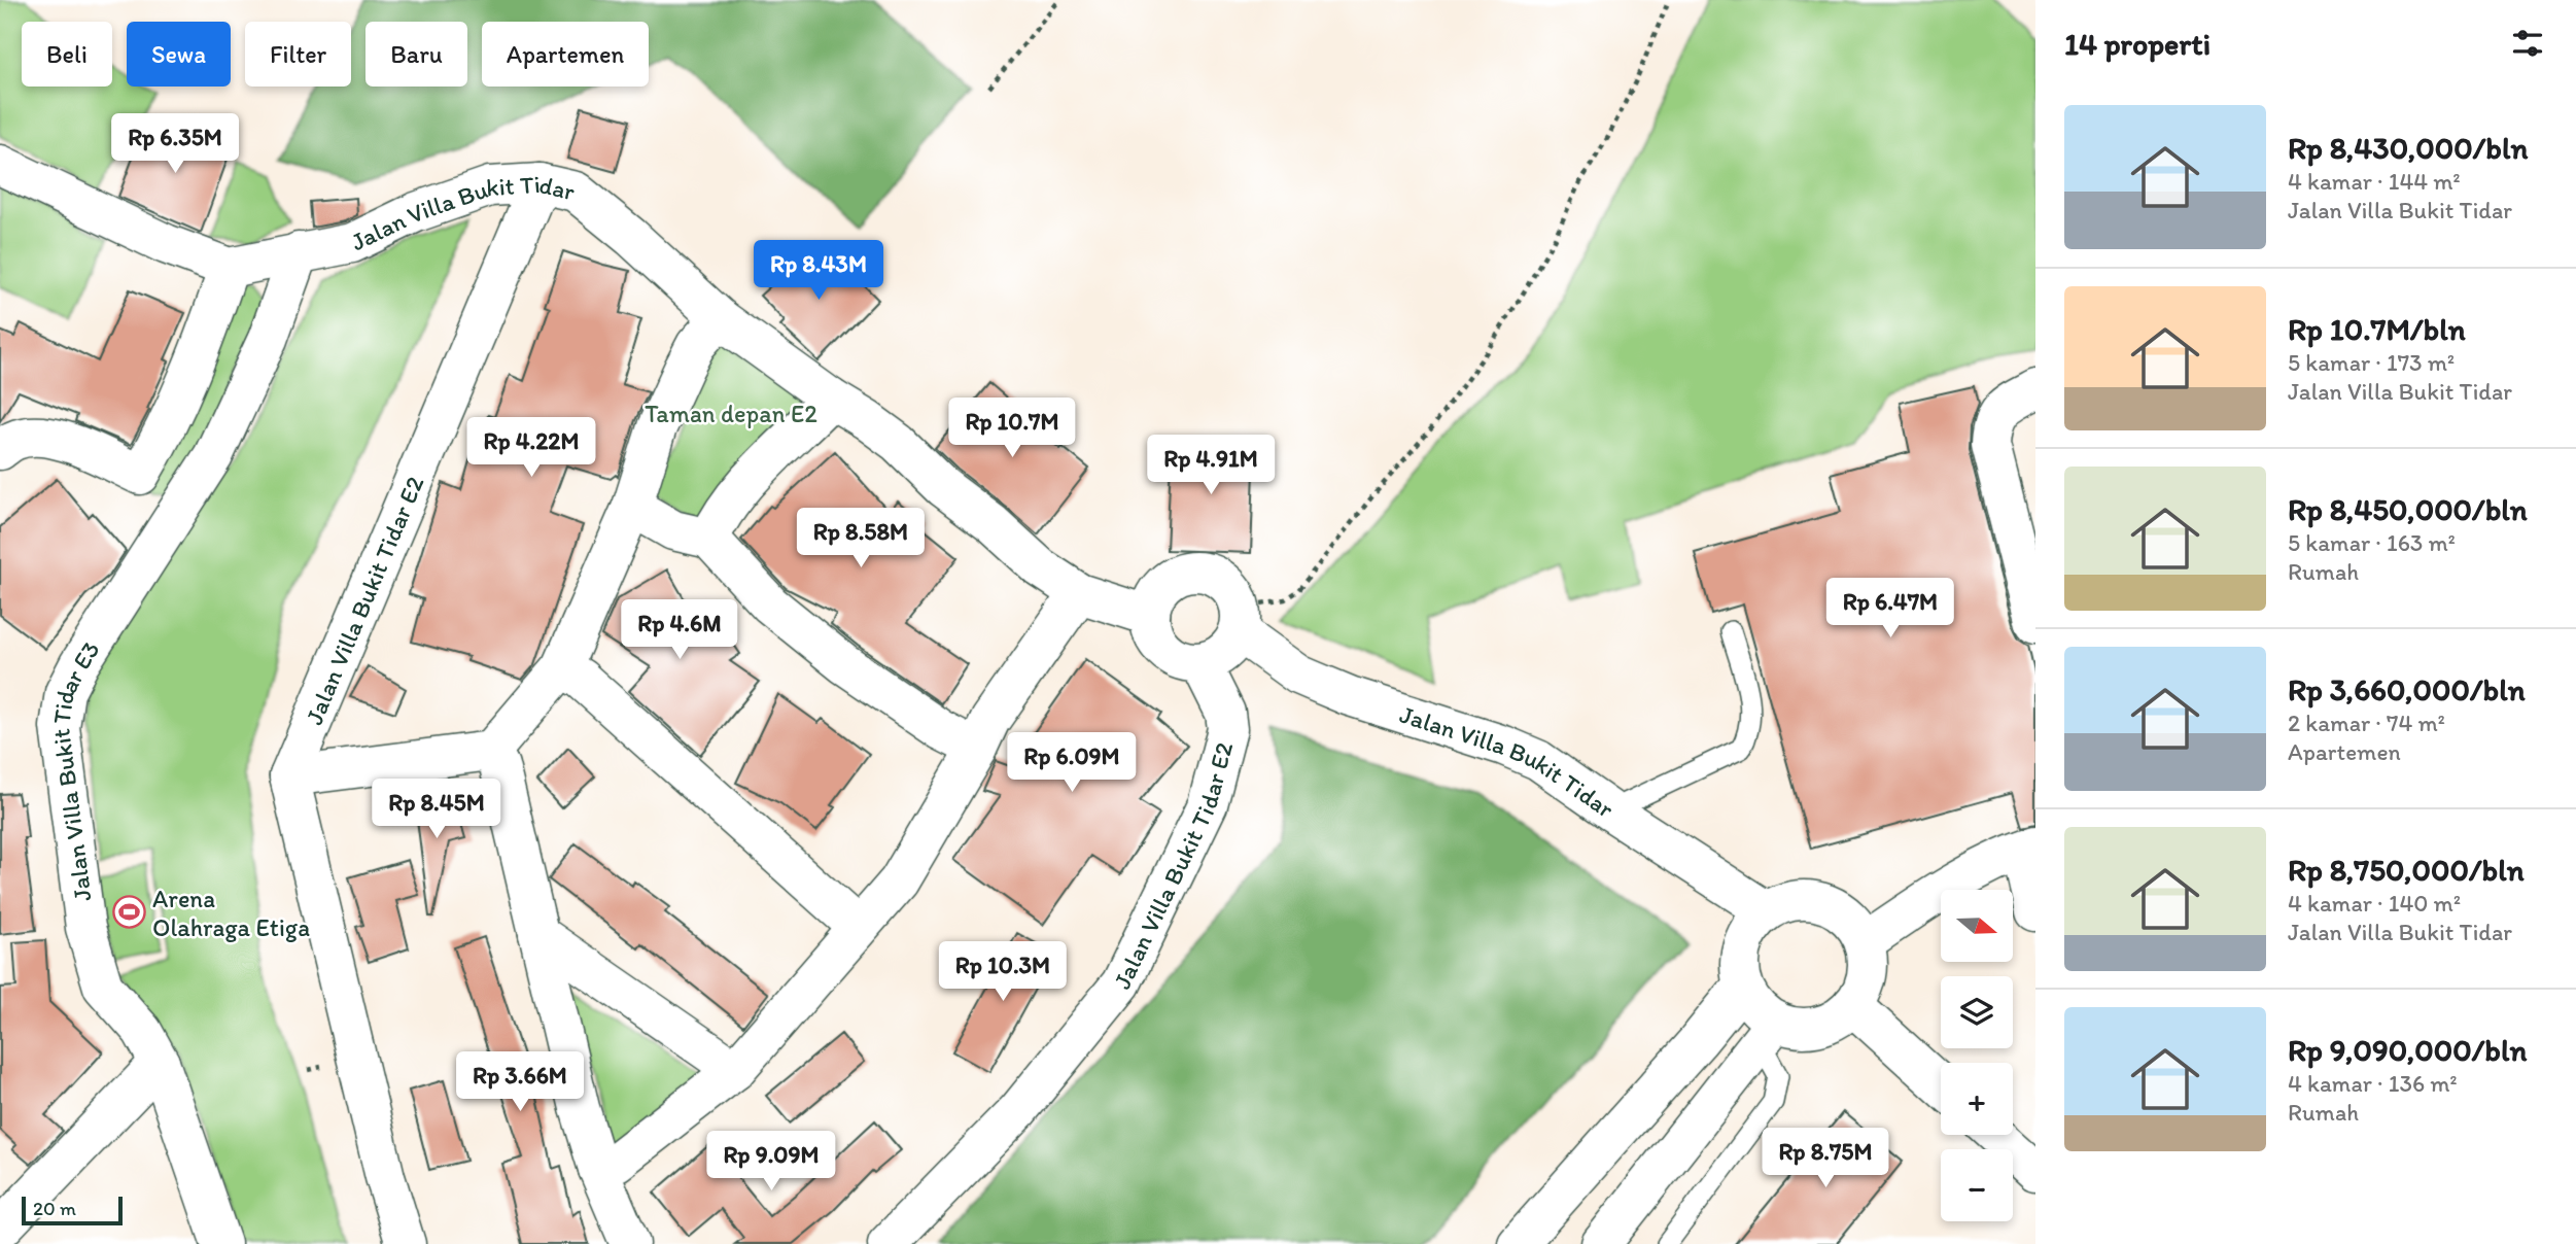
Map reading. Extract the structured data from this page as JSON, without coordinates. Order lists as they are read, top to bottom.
{
  "streets": {
    "street": ["Jalan Villa Bukit Tidar", "Jalan Villa Bukit Tidar E2", "Jalan Villa Bukit Tidar E3"]
  },
  "crossings": [
    ["Jalan Villa Bukit Tidar", "Jalan Villa Bukit Tidar E2"],
    ["Jalan Villa Bukit Tidar", "Jalan Villa Bukit Tidar E3"]
  ],
  "parks": ["Taman depan E2"],
  "places": {
    "sports": ["Arena Olahraga Etiga"]
  },
  "scale_bar": "20 m",
  "north": "right",
  "page": {
    "heading": "14 properti",
    "chip": [
      "Beli",
      "Sewa",
      "Filter",
      "Baru",
      "Apartemen"
    ],
    "list": [
      {
        "name": "Rp 8,430,000/bln",
        "note": "4 kamar · 144 m² · Jalan Villa Bukit Tidar"
      },
      {
        "name": "Rp 10.7M/bln",
        "note": "5 kamar · 173 m² · Jalan Villa Bukit Tidar"
      },
      {
        "name": "Rp 8,450,000/bln",
        "note": "5 kamar · 163 m² · Rumah"
      },
      {
        "name": "Rp 3,660,000/bln",
        "note": "2 kamar · 74 m² · Apartemen"
      },
      {
        "name": "Rp 8,750,000/bln",
        "note": "4 kamar · 140 m² · Jalan Villa Bukit Tidar"
      },
      {
        "name": "Rp 9,090,000/bln",
        "note": "4 kamar · 136 m² · Rumah"
      }
    ],
    "price": [
      "Rp 6.35M",
      "Rp 8.43M",
      "Rp 10.7M",
      "Rp 4.22M",
      "Rp 4.91M",
      "Rp 8.58M",
      "Rp 6.47M",
      "Rp 4.6M",
      "Rp 6.09M",
      "Rp 8.45M",
      "Rp 10.3M",
      "Rp 3.66M",
      "Rp 8.75M",
      "Rp 9.09M"
    ],
    "map_buttons": ["+", "−"],
    "scale": "20 m"
  }
}
